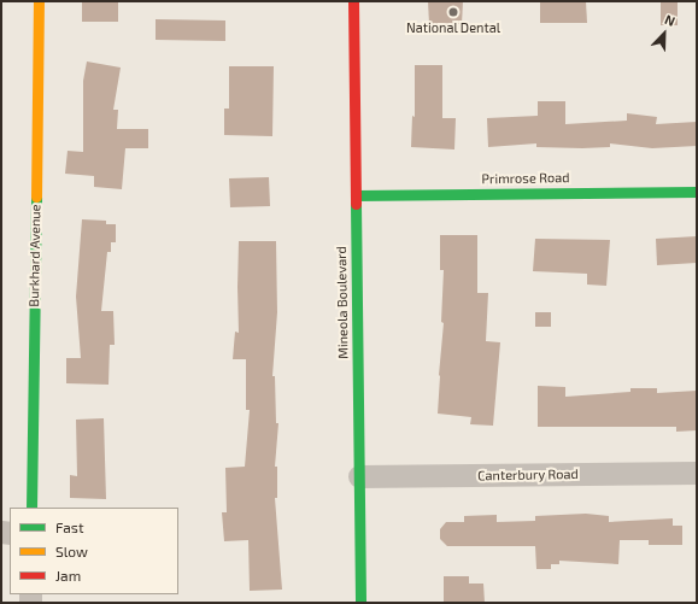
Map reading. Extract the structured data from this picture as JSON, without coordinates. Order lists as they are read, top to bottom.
{
  "streets": {
    "street": [
      "Primrose Road",
      "Burkhard Avenue",
      "Mineola Boulevard",
      "Canterbury Road"
    ]
  },
  "crossings": [
    ["Primrose Road", "Mineola Boulevard"],
    ["Mineola Boulevard", "Canterbury Road"]
  ],
  "places": ["National Dental"],
  "legend": ["Fast", "Slow", "Jam"],
  "north": "top right"
}
